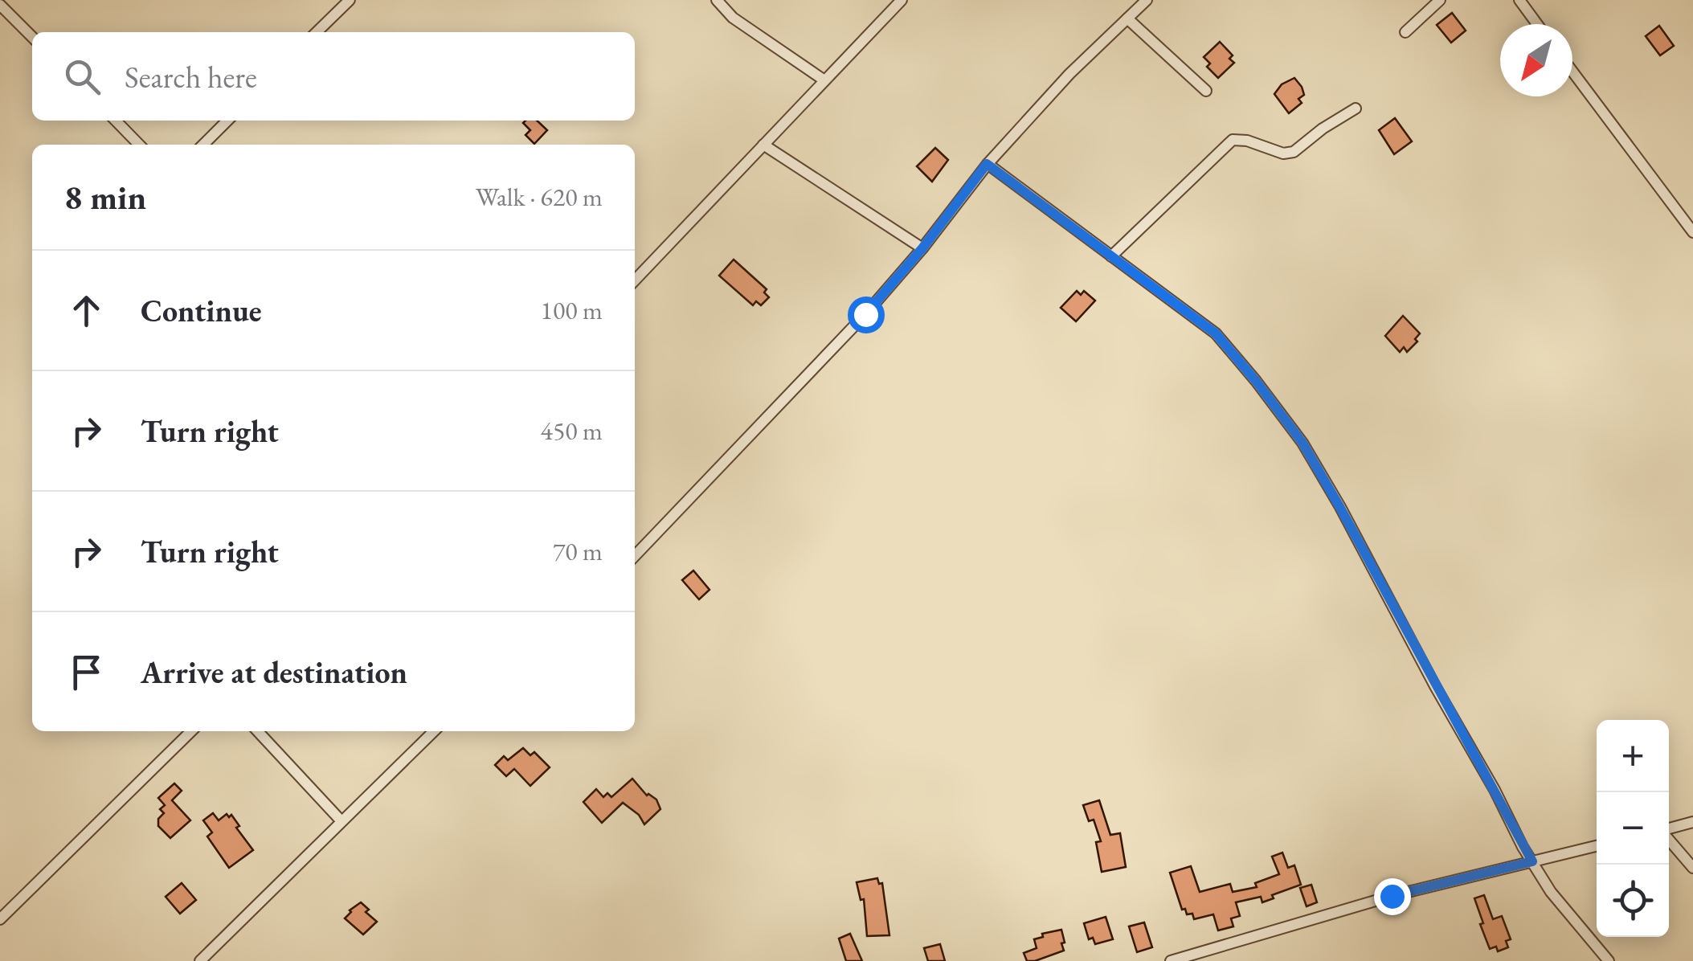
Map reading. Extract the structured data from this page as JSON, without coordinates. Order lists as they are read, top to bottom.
{
  "north": "bottom left",
  "page": {
    "search": "Search here",
    "heading": ["8 min", "Walk · 620 m"],
    "list": [
      ["Continue", "100 m"],
      ["Turn right", "450 m"],
      ["Turn right", "70 m"],
      "Arrive at destination"
    ],
    "map_buttons": ["+", "−"]
  }
}
